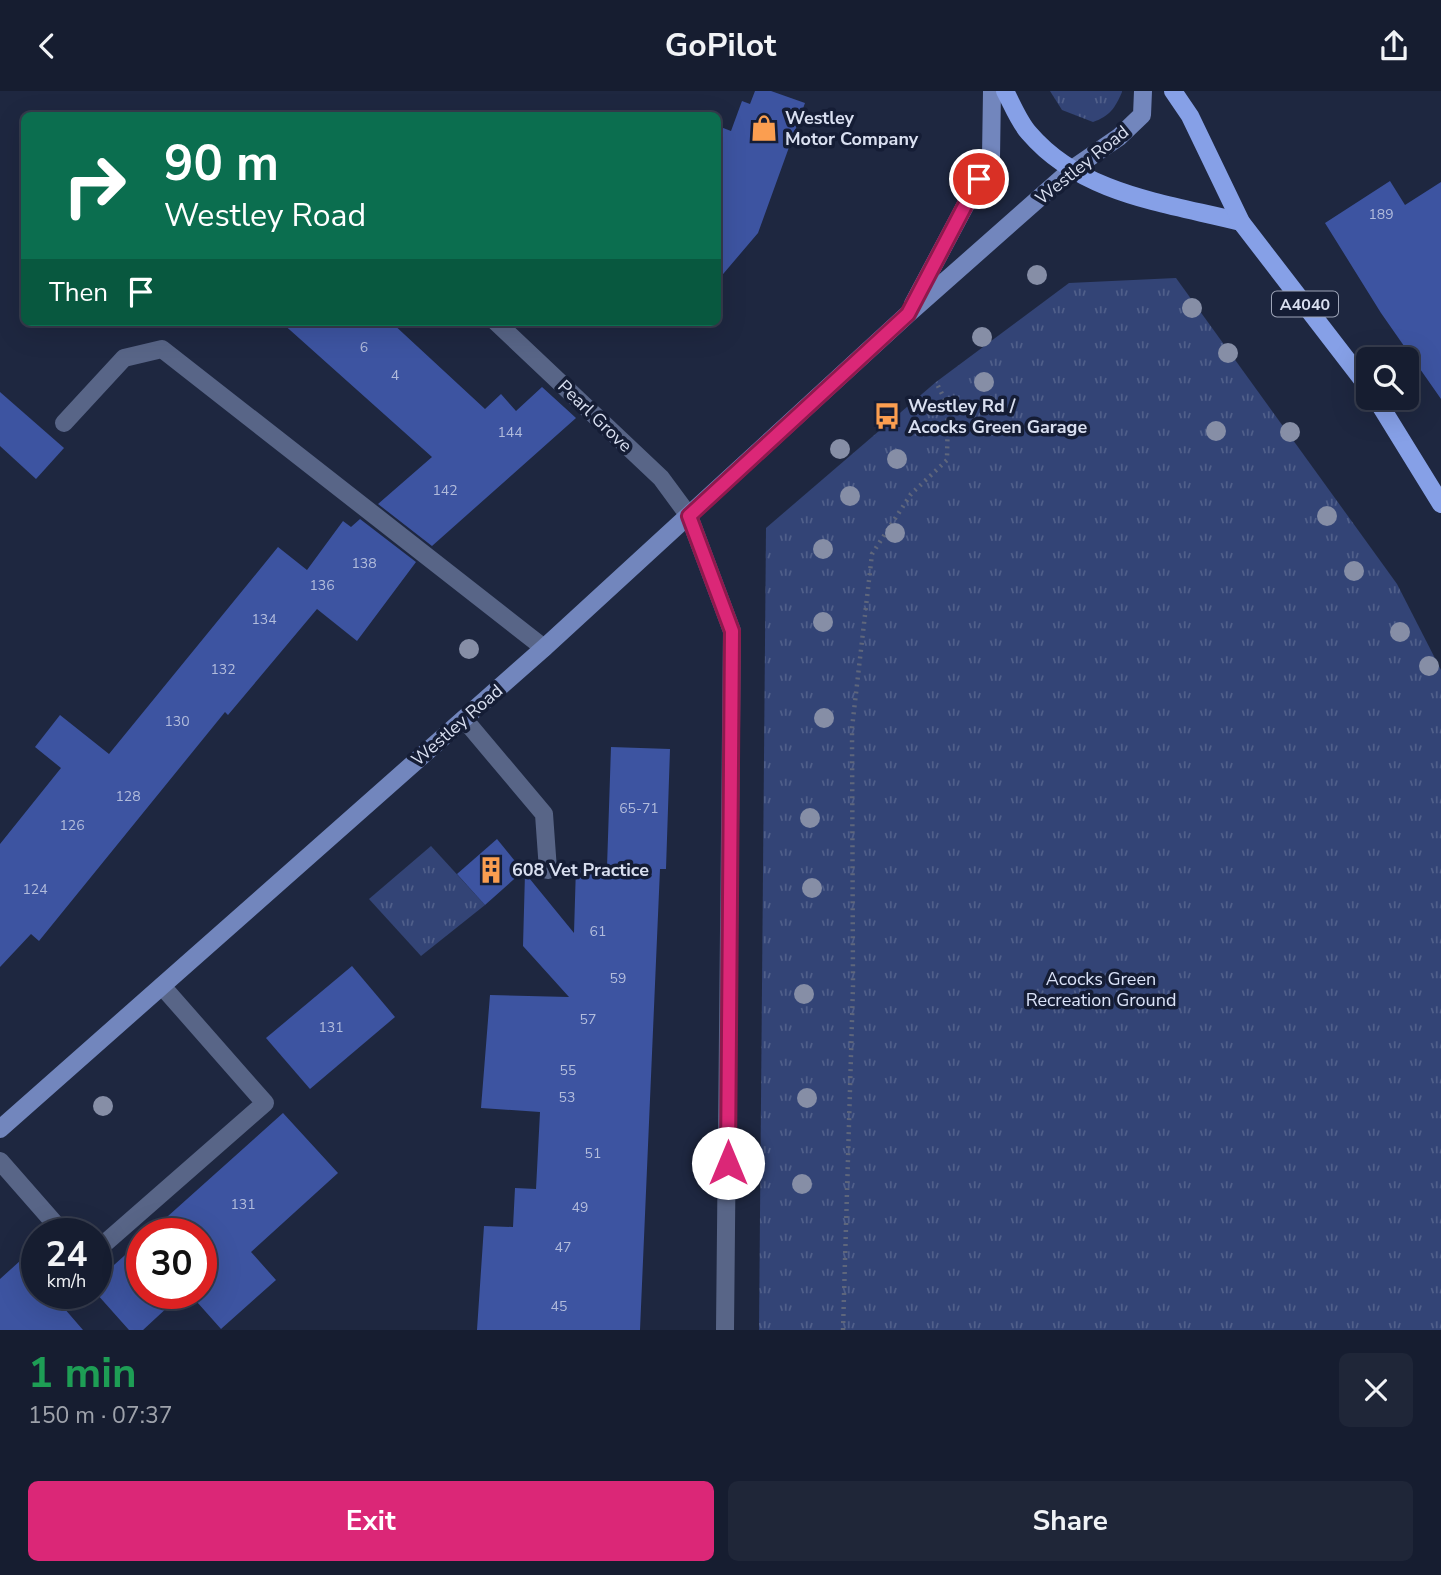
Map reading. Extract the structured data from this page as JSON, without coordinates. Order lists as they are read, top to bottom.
{
  "streets": {
    "main road": ["Westley Road", "A4040"],
    "street": ["Pearl Grove"]
  },
  "crossings": [
    ["Westley Road", "Pearl Grove"]
  ],
  "parks": ["Acocks Green Recreation Ground"],
  "places": {
    "shop": ["Westley Motor Company"],
    "bus stop": ["Westley Rd / Acocks Green Garage"],
    "building": ["608 Vet Practice"]
  },
  "house_numbers": [
    "189",
    "6",
    "4",
    "144",
    "142",
    "138",
    "136",
    "134",
    "132",
    "130",
    "128",
    "65-71",
    "126",
    "124",
    "61",
    "59",
    "57",
    "131",
    "55",
    "53",
    "51",
    "131",
    "49",
    "47",
    "45"
  ],
  "page": {
    "header": "GoPilot",
    "turn": ["90 m", "Westley Road"],
    "then": "Then",
    "speed": "24 km/h",
    "limit": "30",
    "heading": ["1 min", "150 m · 07:37"],
    "buttons": ["Exit", "Share"]
  }
}
